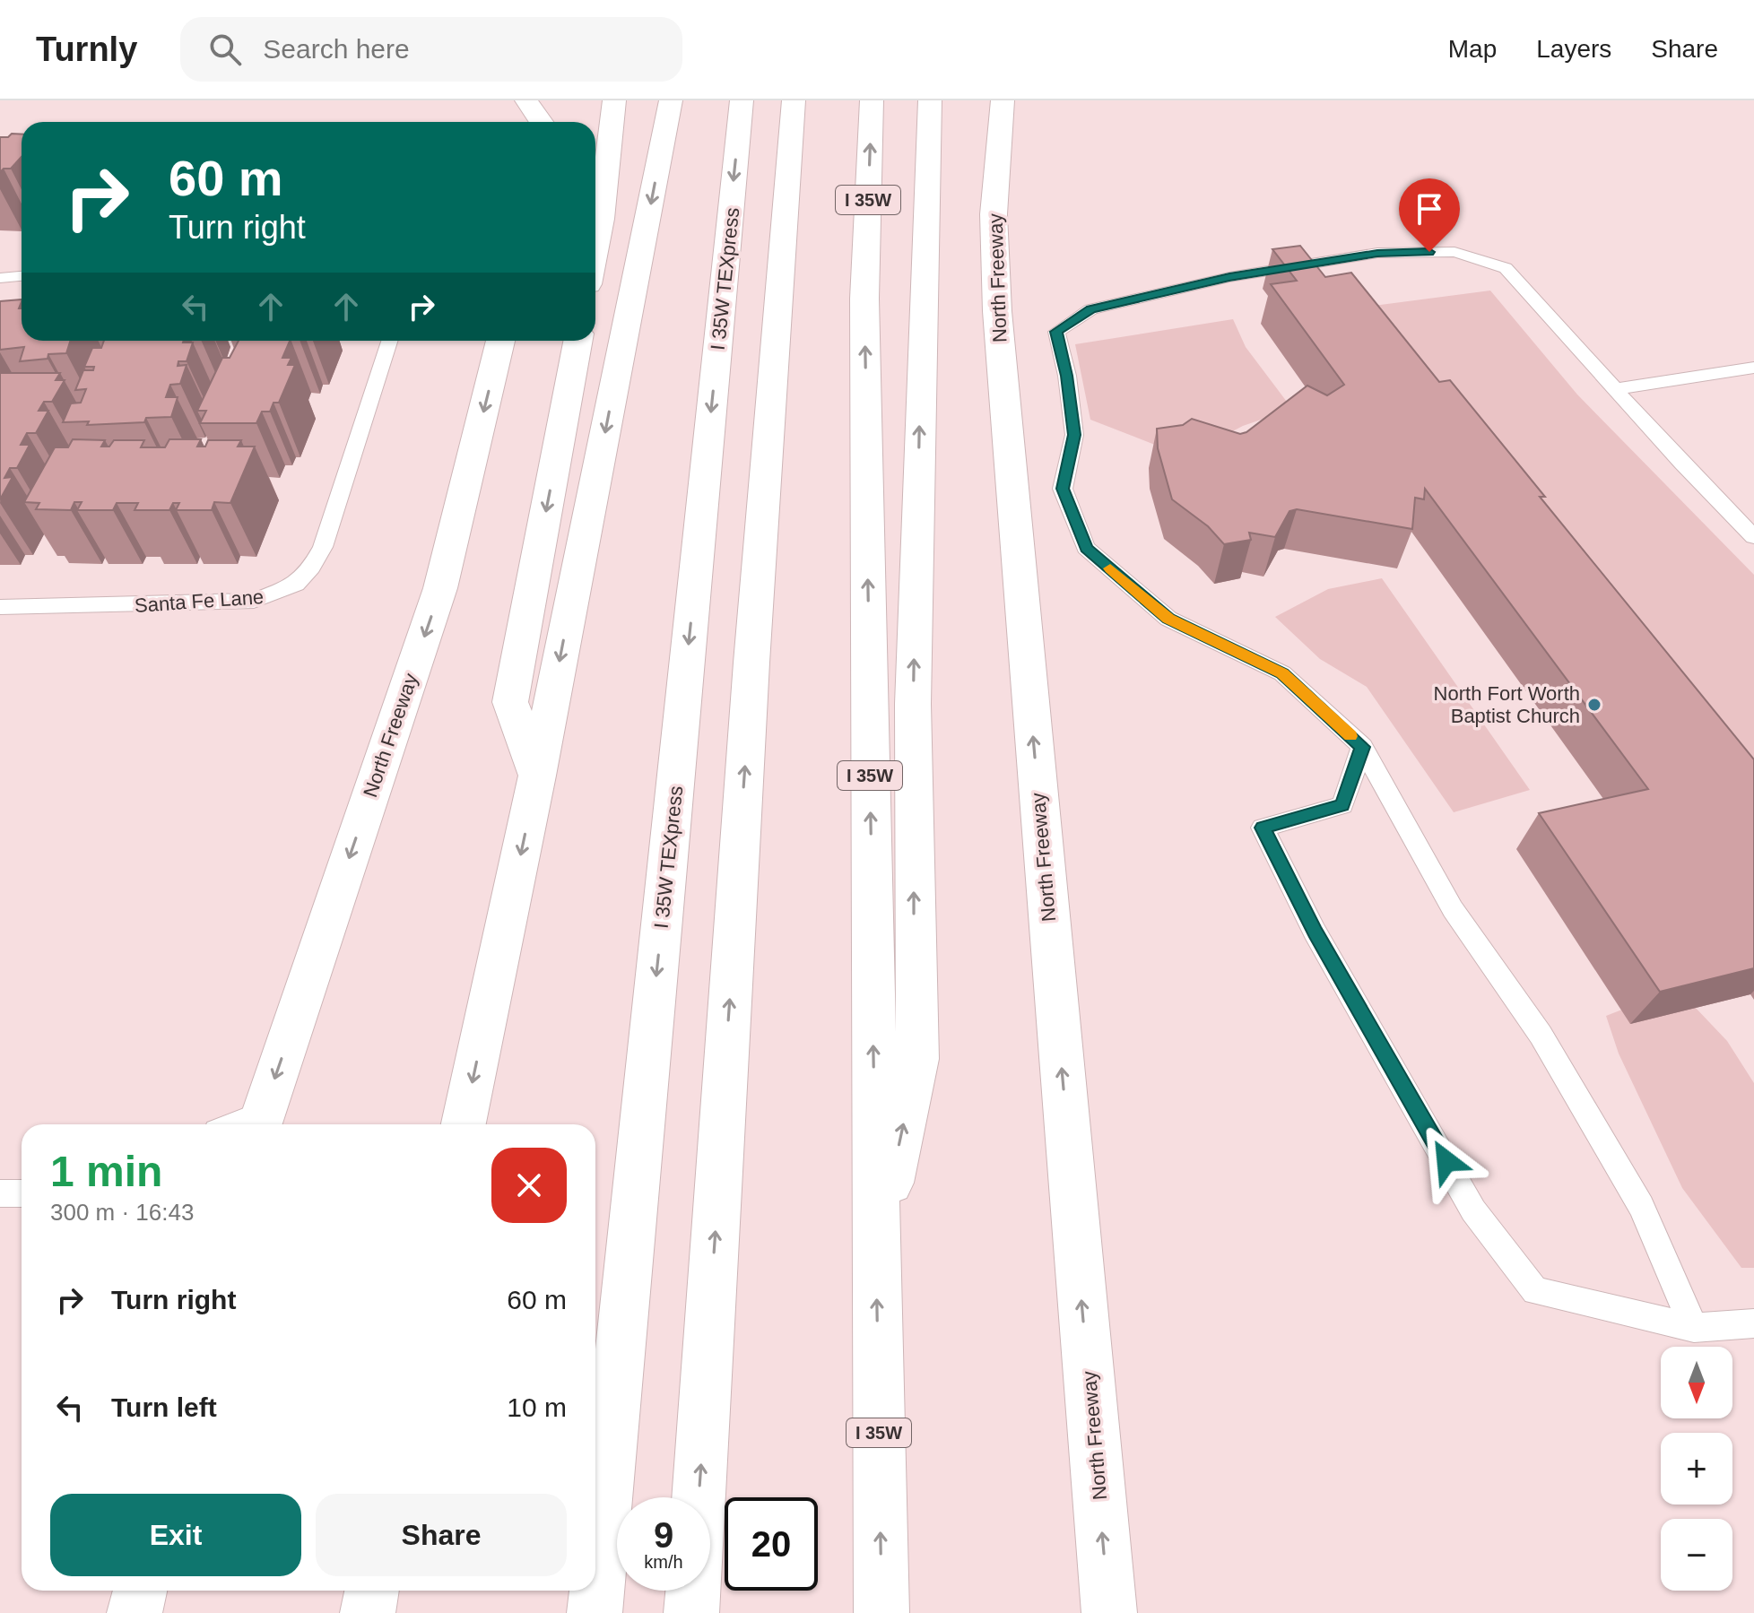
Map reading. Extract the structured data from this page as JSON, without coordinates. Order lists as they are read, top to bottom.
{
  "streets": {
    "main road": ["I 35W", "North Freeway", "I 35W TEXpress"],
    "lane": ["Santa Fe Lane"]
  },
  "places": ["North Fort Worth Baptist Church"],
  "north": "bottom",
  "page": {
    "header": "Turnly",
    "search": "Search here",
    "nav": ["Map", "Layers", "Share"],
    "turn": ["60 m", "Turn right"],
    "heading": ["1 min", "300 m · 16:43"],
    "list": [
      {
        "name": "Turn right",
        "value": "60 m"
      },
      {
        "name": "Turn left",
        "value": "10 m"
      }
    ],
    "map_buttons": ["+", "−"],
    "buttons": ["Exit", "Share"],
    "speed": "9 km/h",
    "limit": "20"
  }
}
